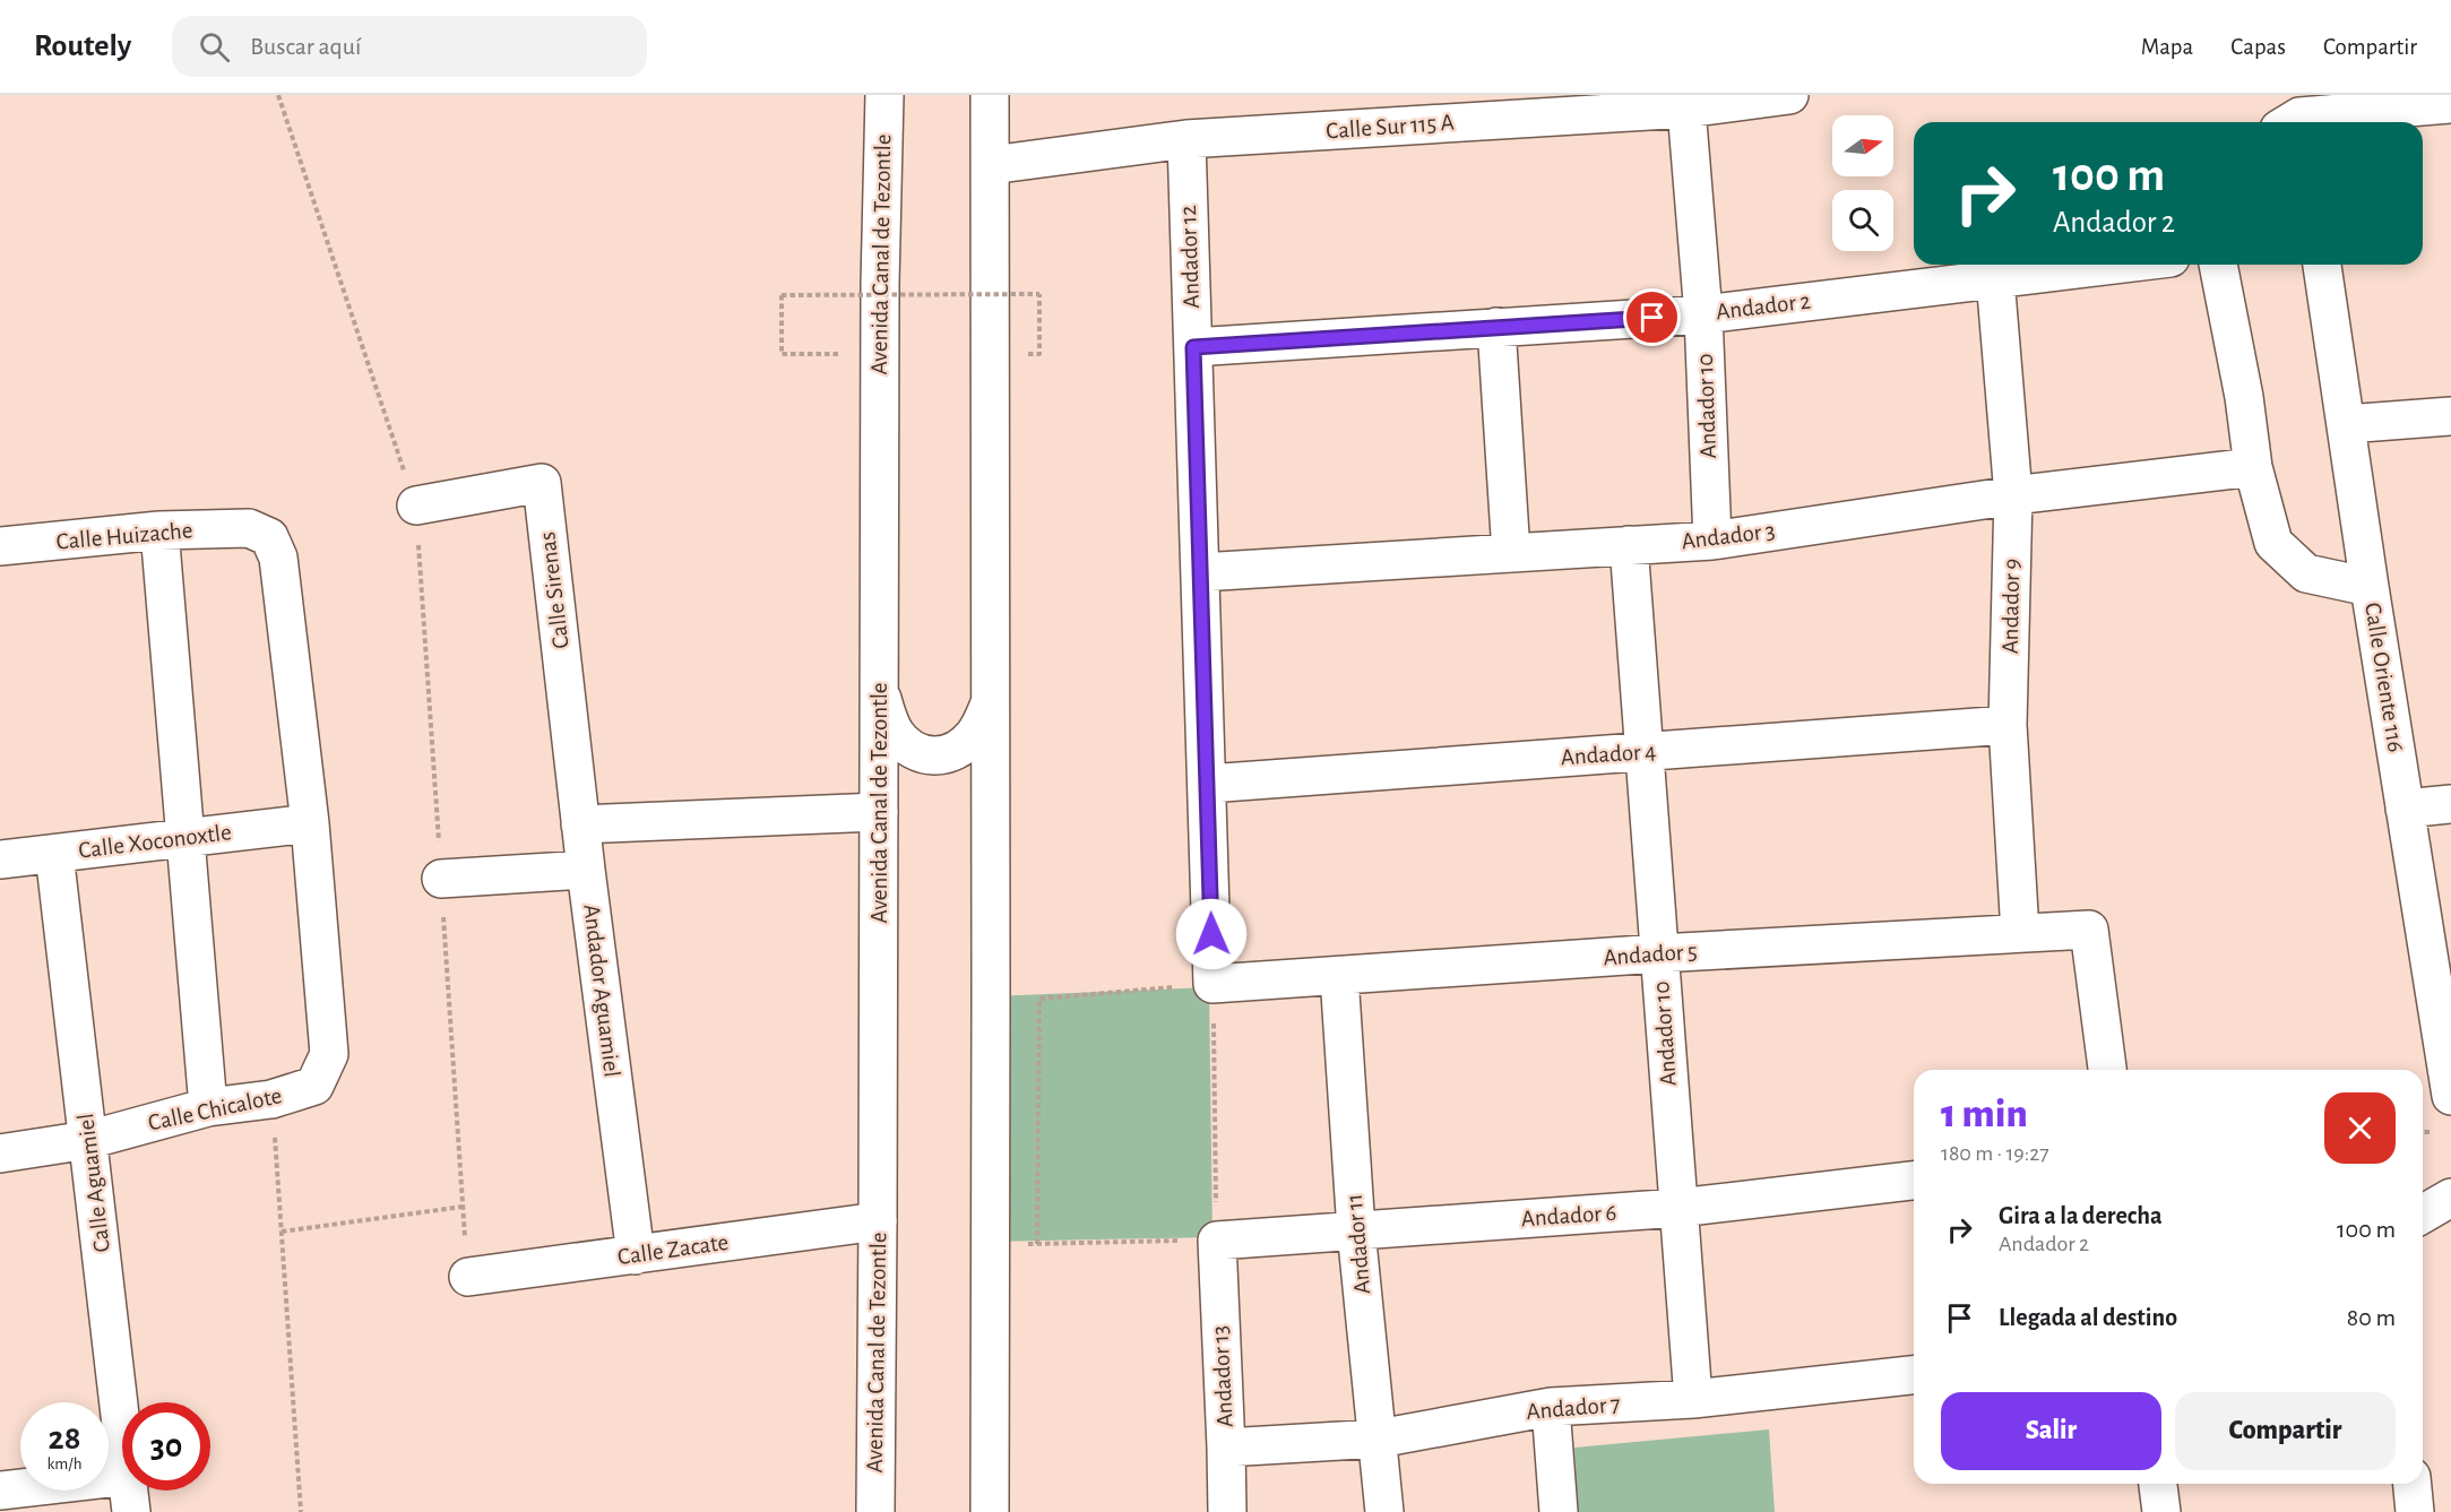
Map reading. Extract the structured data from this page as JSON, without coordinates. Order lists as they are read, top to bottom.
{
  "streets": {
    "street": [
      "Calle Sur 115 A",
      "Avenida Canal de Tezontle",
      "Andador 12",
      "Andador 2",
      "Andador 10",
      "Calle Huizache",
      "Andador 3",
      "Calle Sirenas",
      "Andador 9",
      "Calle Oriente 116",
      "Andador 4",
      "Calle Xoconoxtle",
      "Andador 5",
      "Andador Aguamiel",
      "Calle Chicalote",
      "Calle Aguamiel",
      "Andador 6",
      "Andador 11",
      "Calle Zacate",
      "Andador 13",
      "Andador 7"
    ]
  },
  "crossings": [
    ["Calle Sur 115 A", "Andador 12"],
    ["Calle Sur 115 A", "Andador 10"],
    ["Avenida Canal de Tezontle", "Calle Zacate"],
    ["Andador 12", "Andador 2"],
    ["Andador 12", "Andador 3"],
    ["Andador 12", "Andador 4"],
    ["Andador 12", "Andador 5"],
    ["Andador 2", "Andador 10"],
    ["Andador 2", "Andador 9"],
    ["Andador 10", "Andador 3"],
    ["Andador 10", "Andador 4"],
    ["Andador 10", "Andador 5"],
    ["Andador 10", "Andador 6"],
    ["Andador 10", "Andador 7"],
    ["Calle Huizache", "Calle Xoconoxtle"],
    ["Calle Huizache", "Calle Chicalote"],
    ["Andador 3", "Andador 9"],
    ["Calle Sirenas", "Andador Aguamiel"],
    ["Andador 9", "Andador 4"],
    ["Andador 9", "Andador 5"],
    ["Calle Xoconoxtle", "Calle Chicalote"],
    ["Calle Xoconoxtle", "Calle Aguamiel"],
    ["Andador 5", "Andador 11"],
    ["Andador Aguamiel", "Calle Zacate"],
    ["Calle Chicalote", "Calle Aguamiel"],
    ["Andador 6", "Andador 11"],
    ["Andador 6", "Andador 13"],
    ["Andador 11", "Andador 7"],
    ["Andador 13", "Andador 7"]
  ],
  "north": "right",
  "page": {
    "header": "Routely",
    "search": "Buscar aquí",
    "nav": ["Mapa", "Capas", "Compartir"],
    "turn": ["100 m", "Andador 2"],
    "heading": ["1 min", "180 m · 19:27"],
    "list": [
      {
        "name": "Gira a la derecha",
        "note": "Andador 2",
        "value": "100 m"
      },
      {
        "name": "Llegada al destino",
        "value": "80 m"
      }
    ],
    "buttons": ["Salir", "Compartir"],
    "speed": "28 km/h",
    "limit": "30"
  }
}
